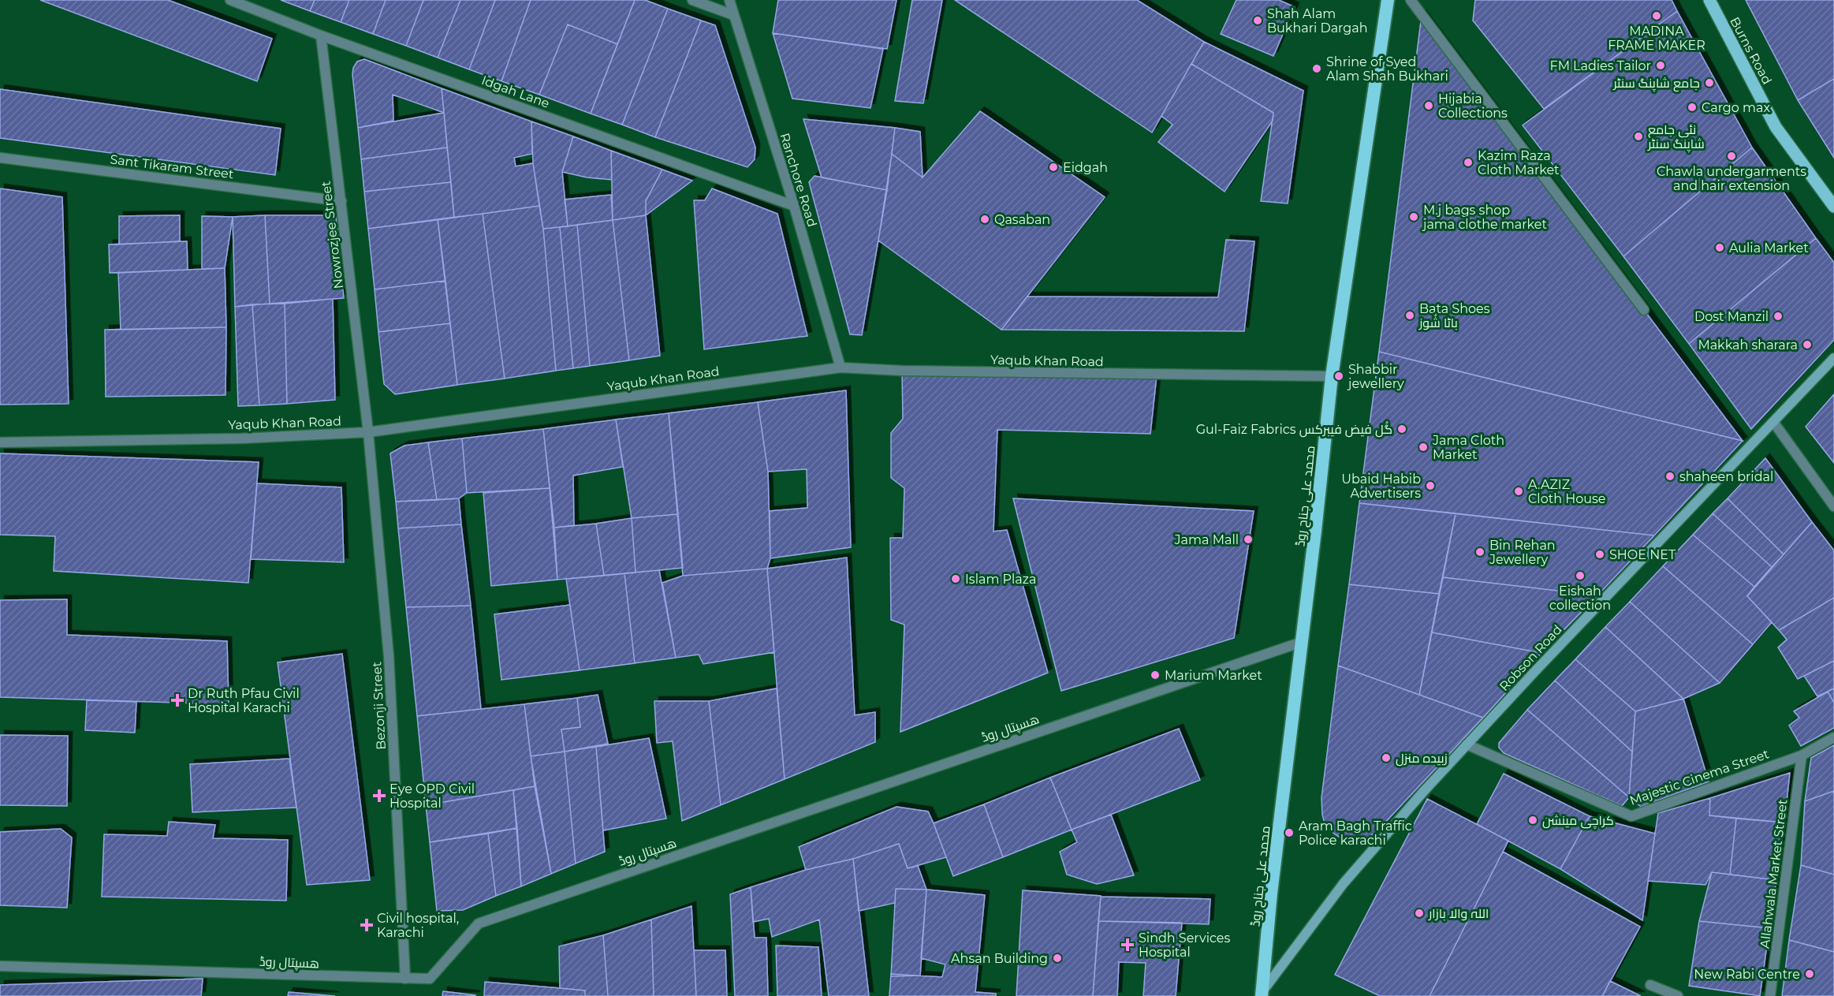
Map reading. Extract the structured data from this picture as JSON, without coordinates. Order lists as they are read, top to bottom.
{
  "streets": {
    "highway": ["محمد علی جناح روڈ"],
    "main road": ["Burns Road", "Robson Road"],
    "street": [
      "Idgah Lane",
      "Sant Tikaram Street",
      "Ranchore Road",
      "Nowrozjee Street",
      "Yaqub Khan Road",
      "Bezonji Street",
      "ھسپتال روڈ",
      "Majestic Cinema Street",
      "Allahwala Market Street"
    ]
  },
  "crossings": [
    ["Idgah Lane", "Ranchore Road"],
    ["Idgah Lane", "Nowrozjee Street"],
    ["Sant Tikaram Street", "Nowrozjee Street"],
    ["Ranchore Road", "Yaqub Khan Road"],
    ["Nowrozjee Street", "Yaqub Khan Road"],
    ["Nowrozjee Street", "Bezonji Street"],
    ["Yaqub Khan Road", "محمد علی جناح روڈ"],
    ["Yaqub Khan Road", "Bezonji Street"],
    ["محمد علی جناح روڈ", "Robson Road"],
    ["محمد علی جناح روڈ", "ھسپتال روڈ"],
    ["Robson Road", "Majestic Cinema Street"],
    ["Bezonji Street", "ھسپتال روڈ"],
    ["Majestic Cinema Street", "Allahwala Market Street"]
  ],
  "places": {
    "other": [
      "MADINA FRAME MAKER",
      "Shah Alam Bukhari Dargah",
      "FM Ladies Tailor",
      "Shrine of Syed Alam Shah Bukhari",
      "جامع شاپنگ سنٹر",
      "Hijabia Collections",
      "Cargo max",
      "نئی جامع شاپنگ سنٹر",
      "Chawla undergarments and hair extension",
      "Kazim Raza Cloth Market",
      "Eidgah",
      "M.j bags shop jama clothe market",
      "Qasaban",
      "Aulia Market",
      "Bata Shoes باٹا شُوز",
      "Dost Manzil",
      "Makkah sharara",
      "Shabbir jewellery",
      "Gul-Faiz Fabrics گُل فیض فیبرکس",
      "Jama Cloth Market",
      "shaheen bridal",
      "Ubaid Habib Advertisers",
      "A.AZIZ Cloth House",
      "Jama Mall",
      "Bin Rehan Jewellery",
      "SHOE NET",
      "Eishah collection",
      "Islam Plaza",
      "Marium Market",
      "زبیدہ منزل",
      "کراچی مینشن",
      "Aram Bagh Traffic Police karachi",
      "اللہ والا بازار",
      "Ahsan Building",
      "New Rabi Centre"
    ],
    "health": [
      "Dr Ruth Pfau Civil Hospital Karachi",
      "Eye OPD Civil Hospital",
      "Civil hospital, Karachi",
      "Sindh Services Hospital"
    ]
  }
}
